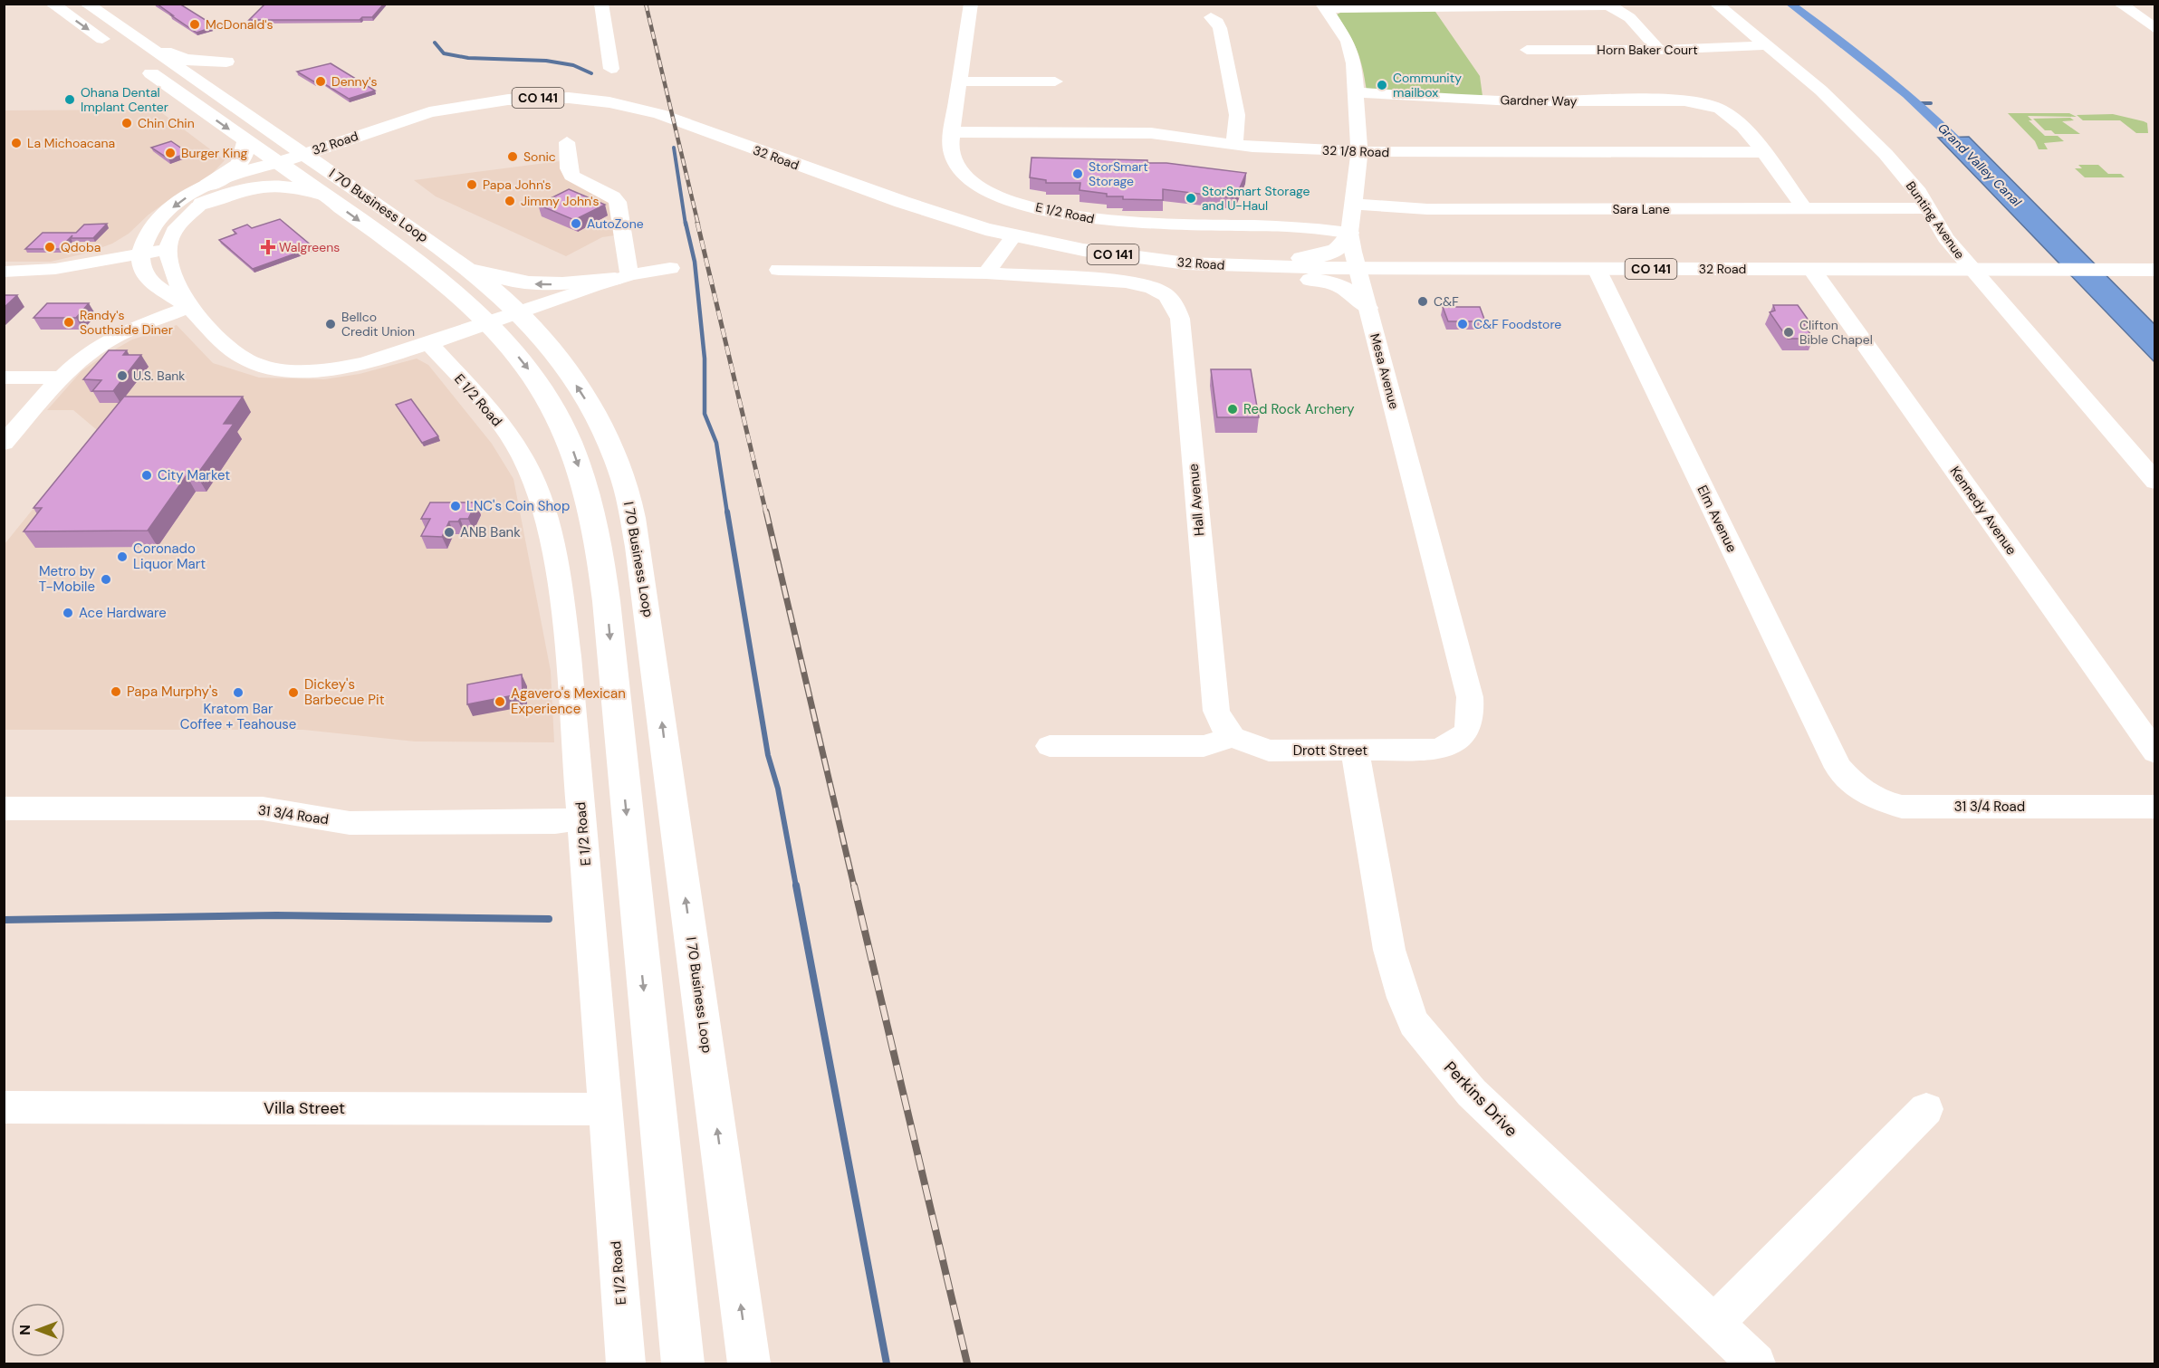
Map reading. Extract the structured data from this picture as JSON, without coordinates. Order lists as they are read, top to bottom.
{
  "streets": {
    "main road": ["CO 141", "32 Road", "I 70 Business Loop"],
    "street": [
      "Horn Baker Court",
      "Gardner Way",
      "32 1/8 Road",
      "Sara Lane",
      "E 1/2 Road",
      "Bunting Avenue",
      "Mesa Avenue",
      "Hall Avenue",
      "Kennedy Avenue",
      "Elm Avenue",
      "Drott Street",
      "31 3/4 Road",
      "Perkins Drive",
      "Villa Street"
    ]
  },
  "crossings": [
    ["Horn Baker Court", "Bunting Avenue"],
    ["Gardner Way", "32 1/8 Road"],
    ["Gardner Way", "Mesa Avenue"],
    ["32 Road", "I 70 Business Loop"],
    ["32 Road", "Bunting Avenue"],
    ["32 Road", "Mesa Avenue"],
    ["32 Road", "Kennedy Avenue"],
    ["32 Road", "Elm Avenue"],
    ["32 1/8 Road", "E 1/2 Road"],
    ["32 1/8 Road", "Mesa Avenue"],
    ["Sara Lane", "Bunting Avenue"],
    ["Sara Lane", "Mesa Avenue"],
    ["E 1/2 Road", "Mesa Avenue"],
    ["E 1/2 Road", "31 3/4 Road"],
    ["E 1/2 Road", "Villa Street"],
    ["Mesa Avenue", "Drott Street"],
    ["Hall Avenue", "Drott Street"],
    ["Elm Avenue", "31 3/4 Road"],
    ["Drott Street", "Perkins Drive"]
  ],
  "water": ["Grand Valley Canal"],
  "places": {
    "other": [
      "McDonald's",
      "Denny's",
      "Community mailbox",
      "Ohana Dental Implant Center",
      "Chin Chin",
      "La Michoacana",
      "Burger King",
      "Sonic",
      "StorSmart Storage",
      "Papa John's",
      "StorSmart Storage and U-Haul",
      "Jimmy John's",
      "AutoZone",
      "Qdoba",
      "C&F",
      "Randy's Southside Diner",
      "Bellco Credit Union",
      "C&F Foodstore",
      "Clifton Bible Chapel",
      "U.S. Bank",
      "Red Rock Archery",
      "City Market",
      "LNC's Coin Shop",
      "ANB Bank",
      "Coronado Liquor Mart",
      "Metro by T-Mobile",
      "Ace Hardware",
      "Papa Murphy's",
      "Kratom Bar Coffee + Teahouse",
      "Dickey's Barbecue Pit",
      "Agavero's Mexican Experience"
    ],
    "health": ["Walgreens"]
  },
  "north": "left"
}
